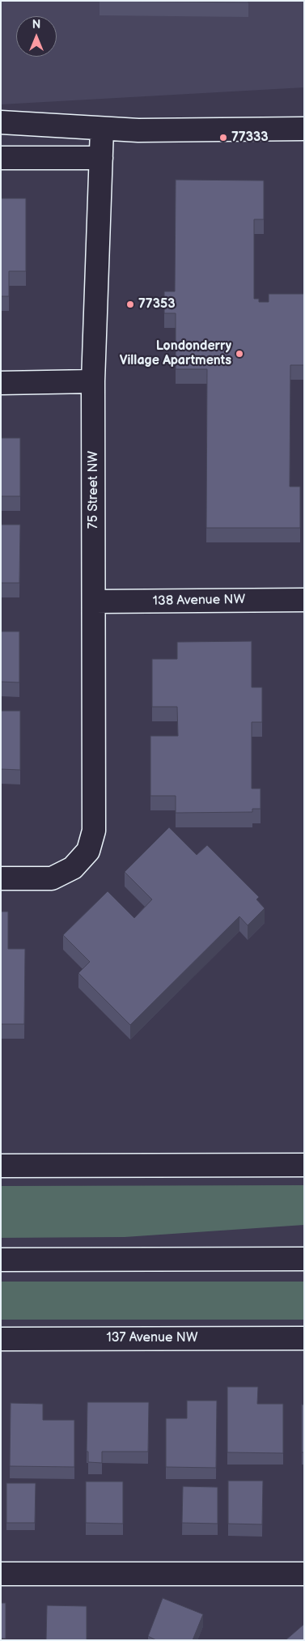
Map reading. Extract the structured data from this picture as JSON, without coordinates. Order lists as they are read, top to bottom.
{
  "streets": {
    "street": ["75 Street NW", "138 Avenue NW", "137 Avenue NW"]
  },
  "crossings": [
    ["75 Street NW", "138 Avenue NW"]
  ],
  "places": ["77333", "77353", "Londonderry Village Apartments"],
  "north": "top"
}
